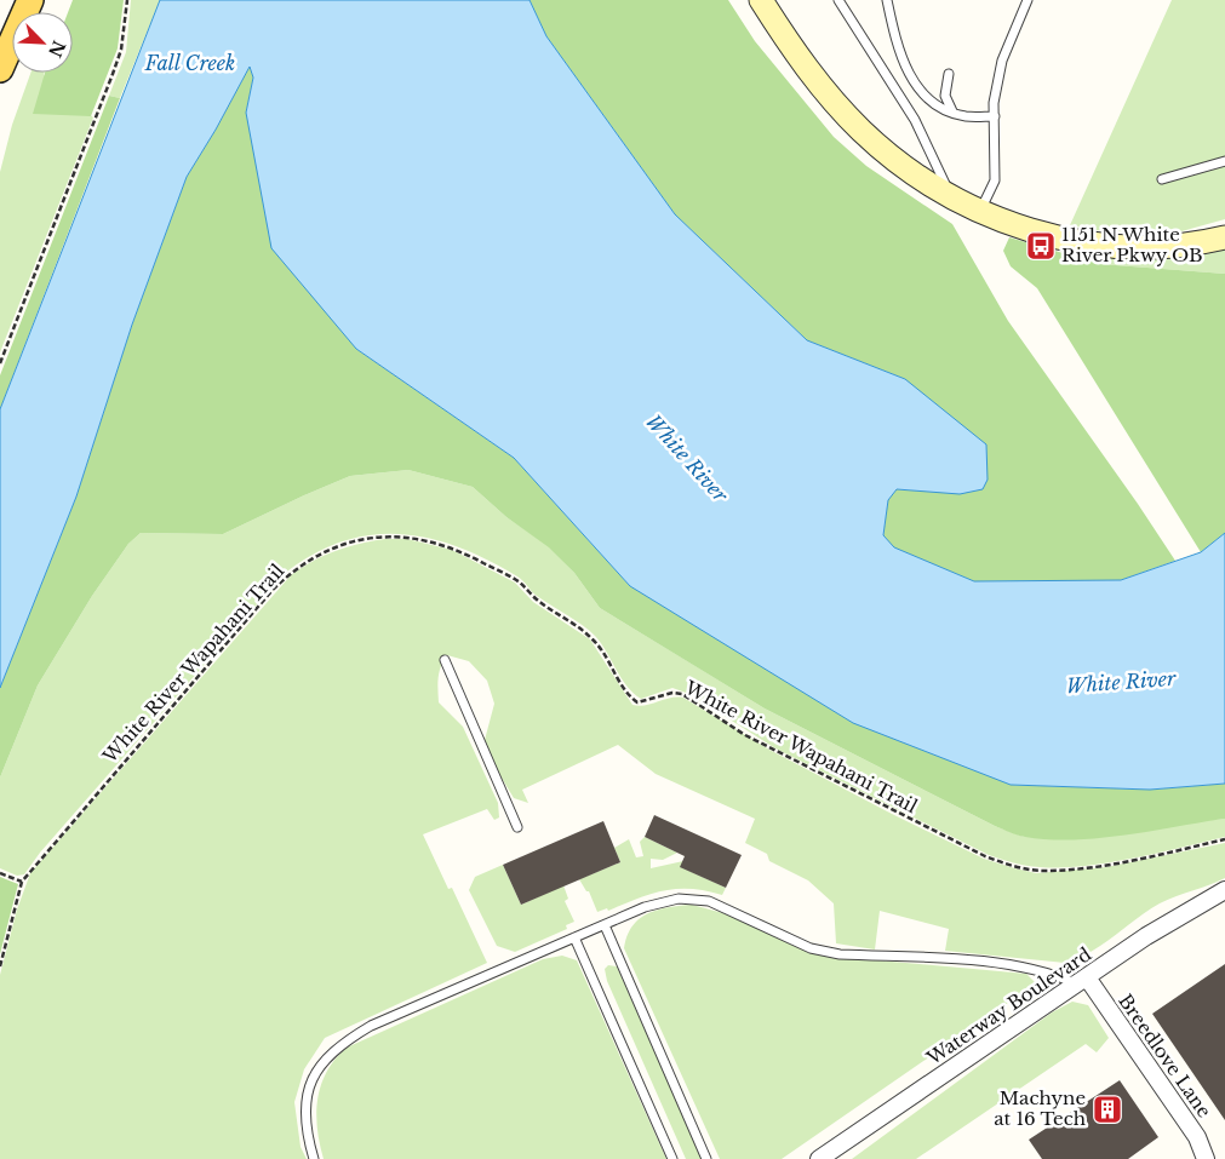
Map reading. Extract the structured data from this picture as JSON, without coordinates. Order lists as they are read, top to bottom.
{
  "streets": {
    "street": ["Waterway Boulevard", "Breedlove Lane"],
    "path": ["White River Wapahani Trail"]
  },
  "crossings": [
    ["Waterway Boulevard", "Breedlove Lane"]
  ],
  "water": ["Fall Creek", "White River"],
  "places": {
    "bus stop": ["1151 N White River Pkwy OB"],
    "building": ["Machyne at 16 Tech"]
  },
  "north": "bottom right"
}
